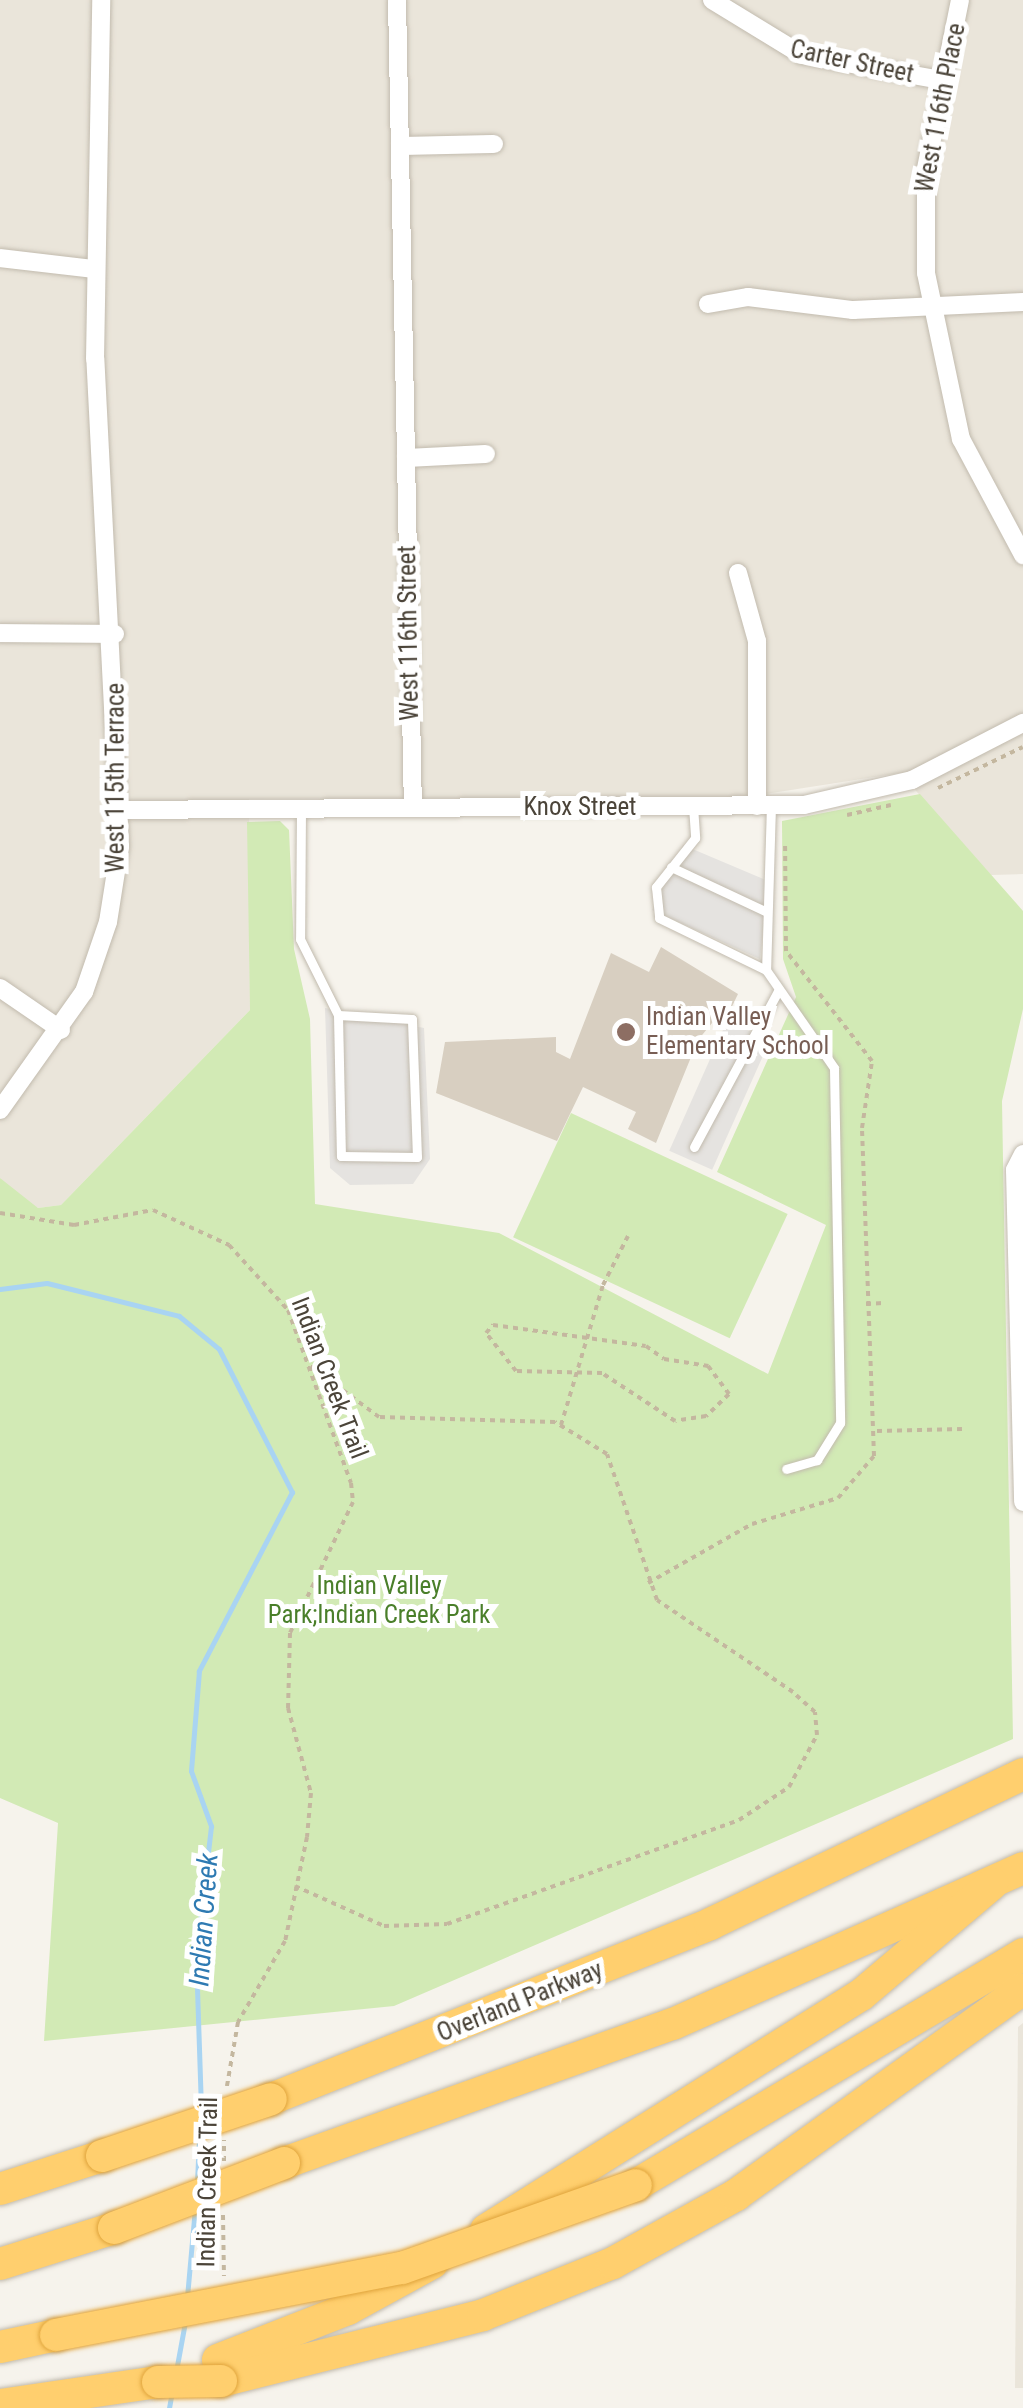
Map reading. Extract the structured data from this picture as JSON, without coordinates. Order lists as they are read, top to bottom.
{
  "streets": {
    "highway": ["Overland Parkway"],
    "street": [
      "Carter Street",
      "West 116th Place",
      "West 116th Street",
      "West 115th Terrace",
      "Knox Street"
    ],
    "path": ["Indian Creek Trail"]
  },
  "crossings": [
    ["Carter Street", "West 116th Place"],
    ["West 116th Street", "Knox Street"],
    ["West 115th Terrace", "Knox Street"]
  ],
  "water": ["Indian Creek"],
  "parks": ["Indian Valley Park;Indian Creek Park"],
  "places": ["Indian Valley Elementary School"]
}
